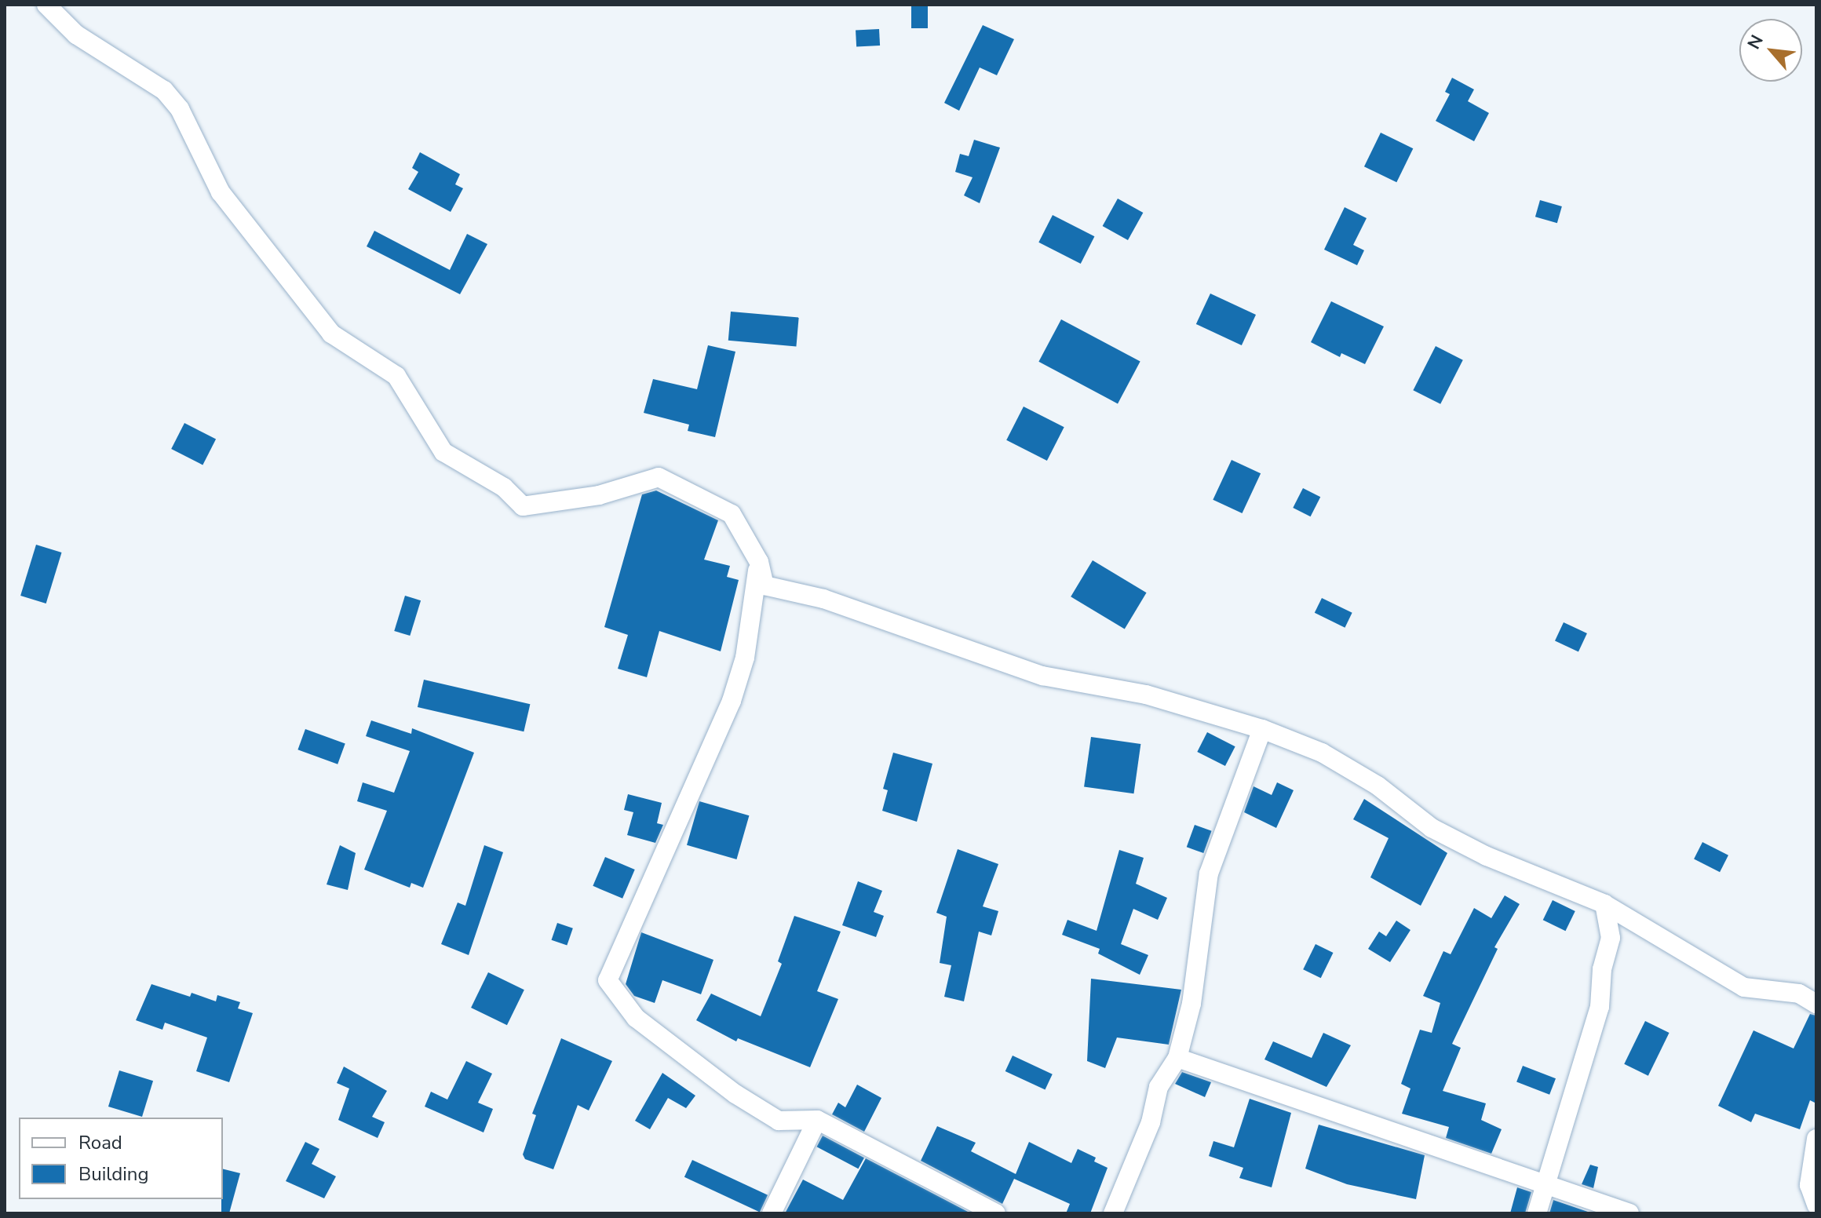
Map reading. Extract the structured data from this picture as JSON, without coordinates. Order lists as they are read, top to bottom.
{
  "legend": ["Road", "Building"],
  "north": "top left"
}
